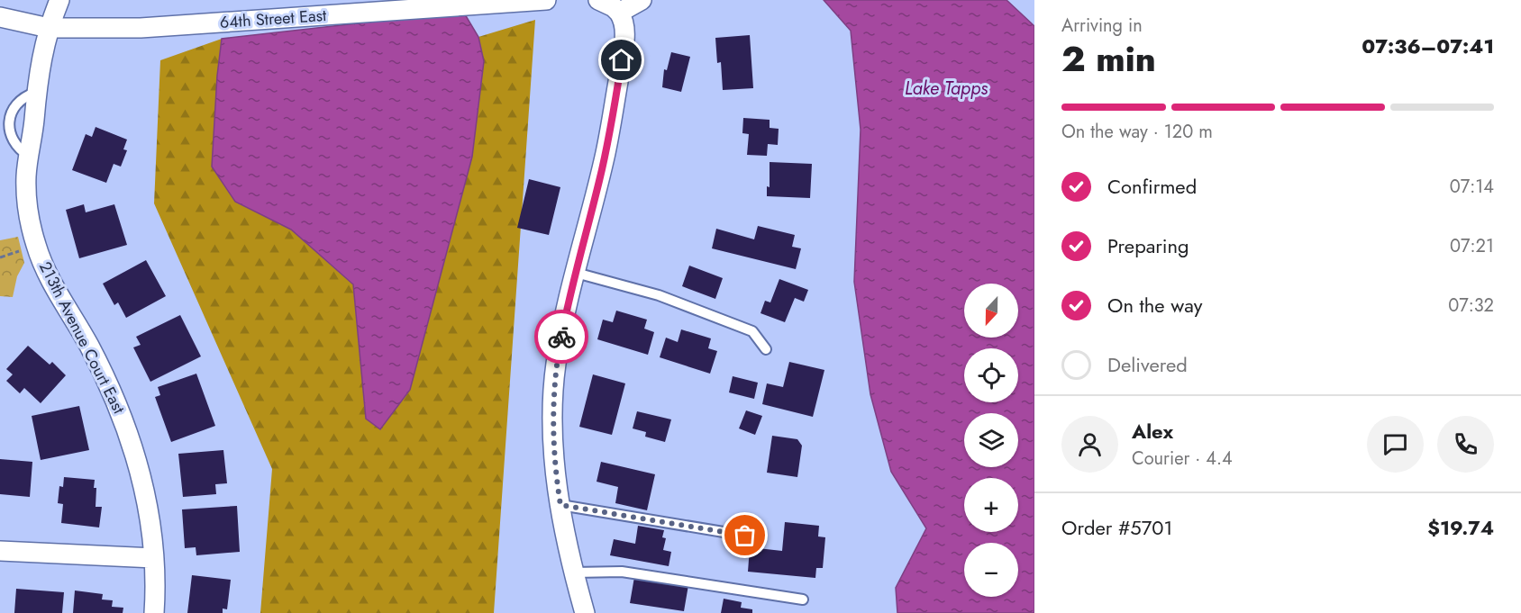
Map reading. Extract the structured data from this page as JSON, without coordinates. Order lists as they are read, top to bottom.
{
  "streets": {
    "street": ["64th Street East", "213th Avenue Court East"]
  },
  "crossings": [
    ["64th Street East", "213th Avenue Court East"]
  ],
  "water": ["Lake Tapps"],
  "north": "bottom",
  "page": {
    "heading": ["2 min", "Arriving in", "07:36–07:41"],
    "panel": [
      "Alex",
      "Courier · 4.4",
      "Order #5701",
      "$19.74"
    ],
    "bar": "On the way · 120 m",
    "list": [
      ["Confirmed", "07:14"],
      ["Preparing", "07:21"],
      ["On the way", "07:32"],
      "Delivered"
    ],
    "map_buttons": ["+", "−"]
  }
}
